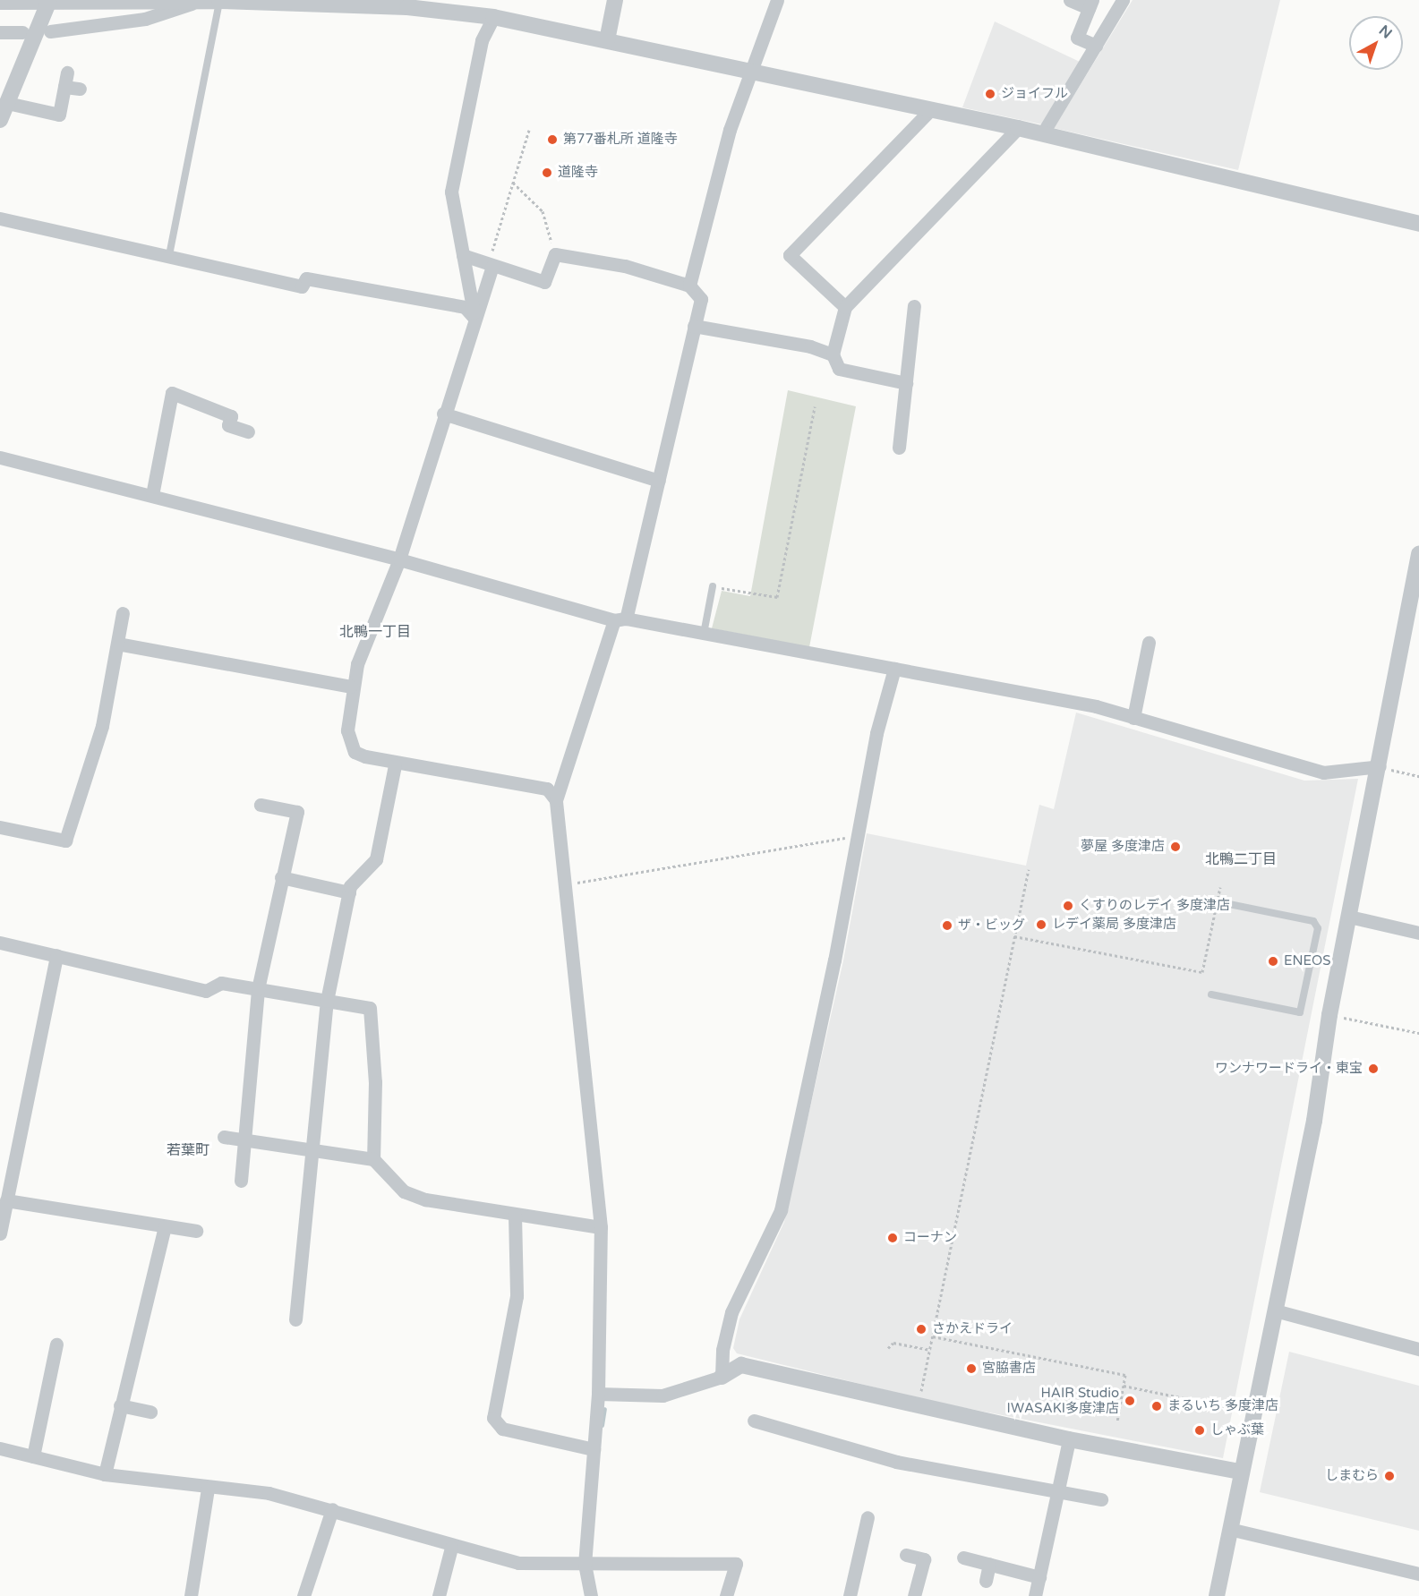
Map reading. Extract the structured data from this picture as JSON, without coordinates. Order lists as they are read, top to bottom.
{
  "districts": ["北鴨一丁目", "北鴨二丁目", "若葉町"],
  "places": [
    "ジョイフル",
    "第77番札所 道隆寺",
    "道隆寺",
    "夢屋 多度津店",
    "くすりのレデイ 多度津店",
    "レデイ薬局 多度津店",
    "ザ・ビッグ",
    "ENEOS",
    "ワンナワードライ・東宝",
    "コーナン",
    "さかえドライ",
    "宮脇書店",
    "HAIR Studio IWASAKI多度津店",
    "まるいち 多度津店",
    "しゃぶ葉",
    "しまむら"
  ],
  "north": "top right"
}
